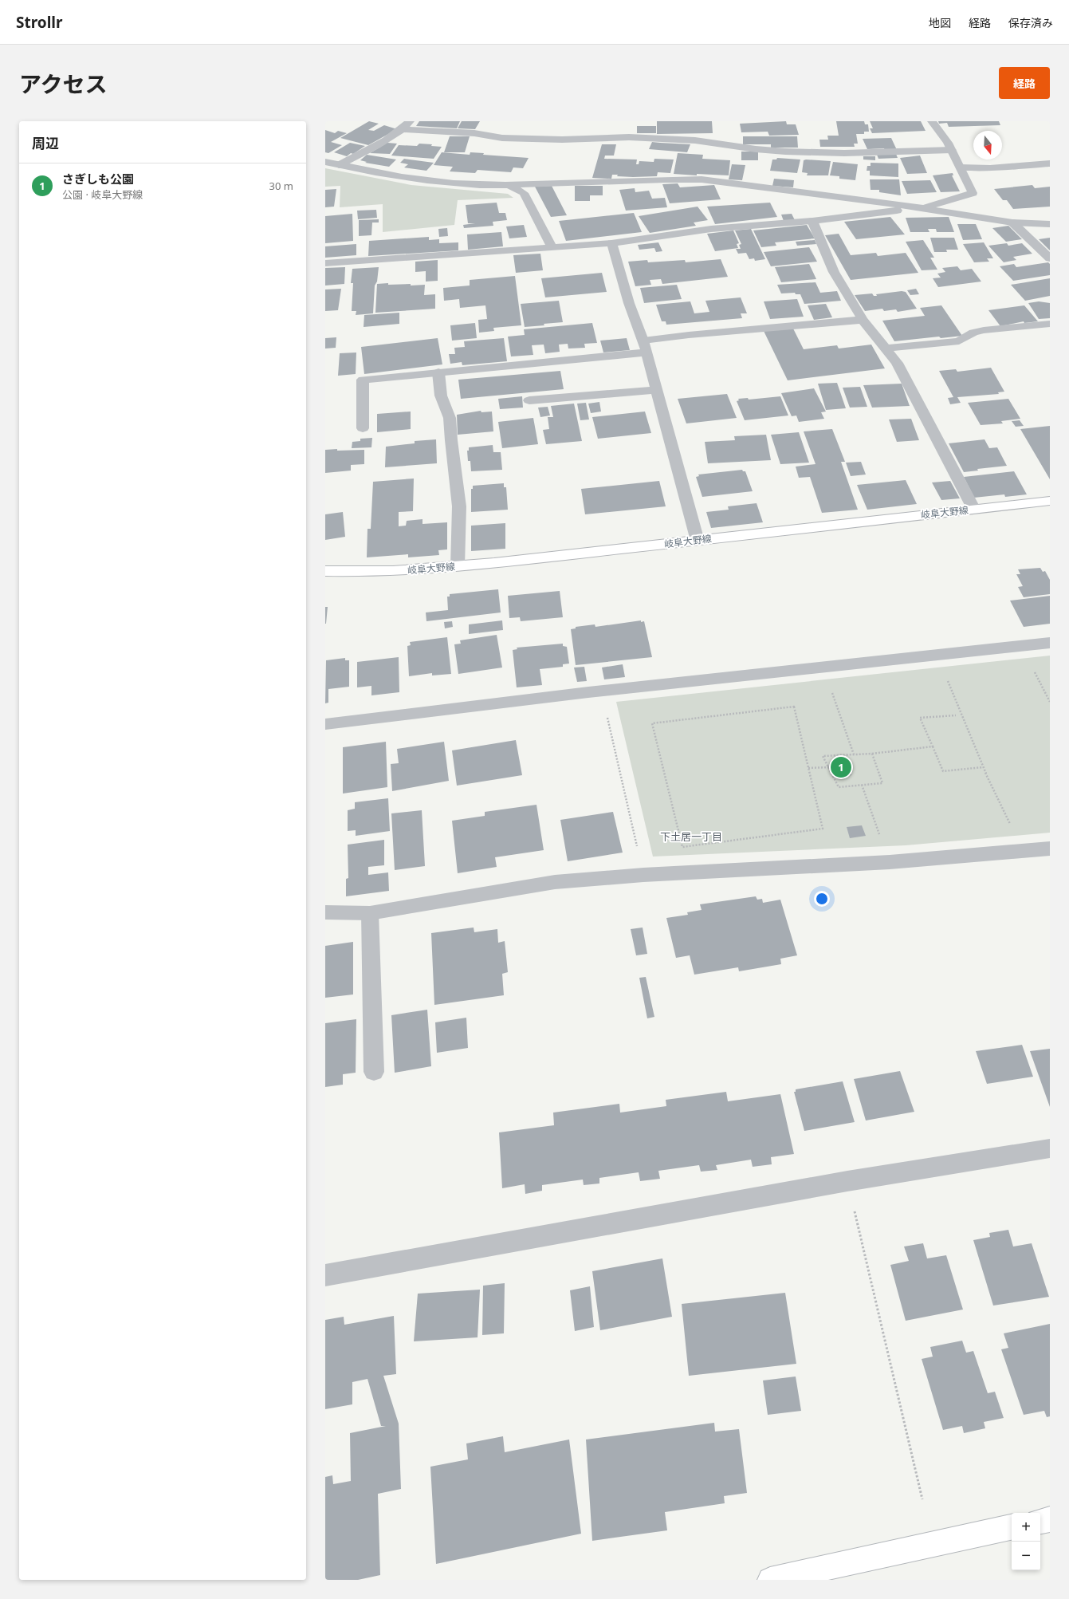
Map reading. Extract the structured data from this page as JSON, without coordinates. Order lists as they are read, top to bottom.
{
  "streets": {
    "main road": ["岐阜大野線"]
  },
  "districts": ["下土居一丁目"],
  "north": "bottom",
  "page": {
    "header": "Strollr",
    "nav": ["地図", "経路", "保存済み"],
    "title": "アクセス",
    "buttons": "経路",
    "heading": "周辺",
    "list": [
      {
        "mark": "1",
        "name": "さぎしも公園",
        "note": "公園 · 岐阜大野線",
        "value": "30 m"
      }
    ],
    "pins": "1",
    "map_buttons": ["+", "−"]
  }
}
